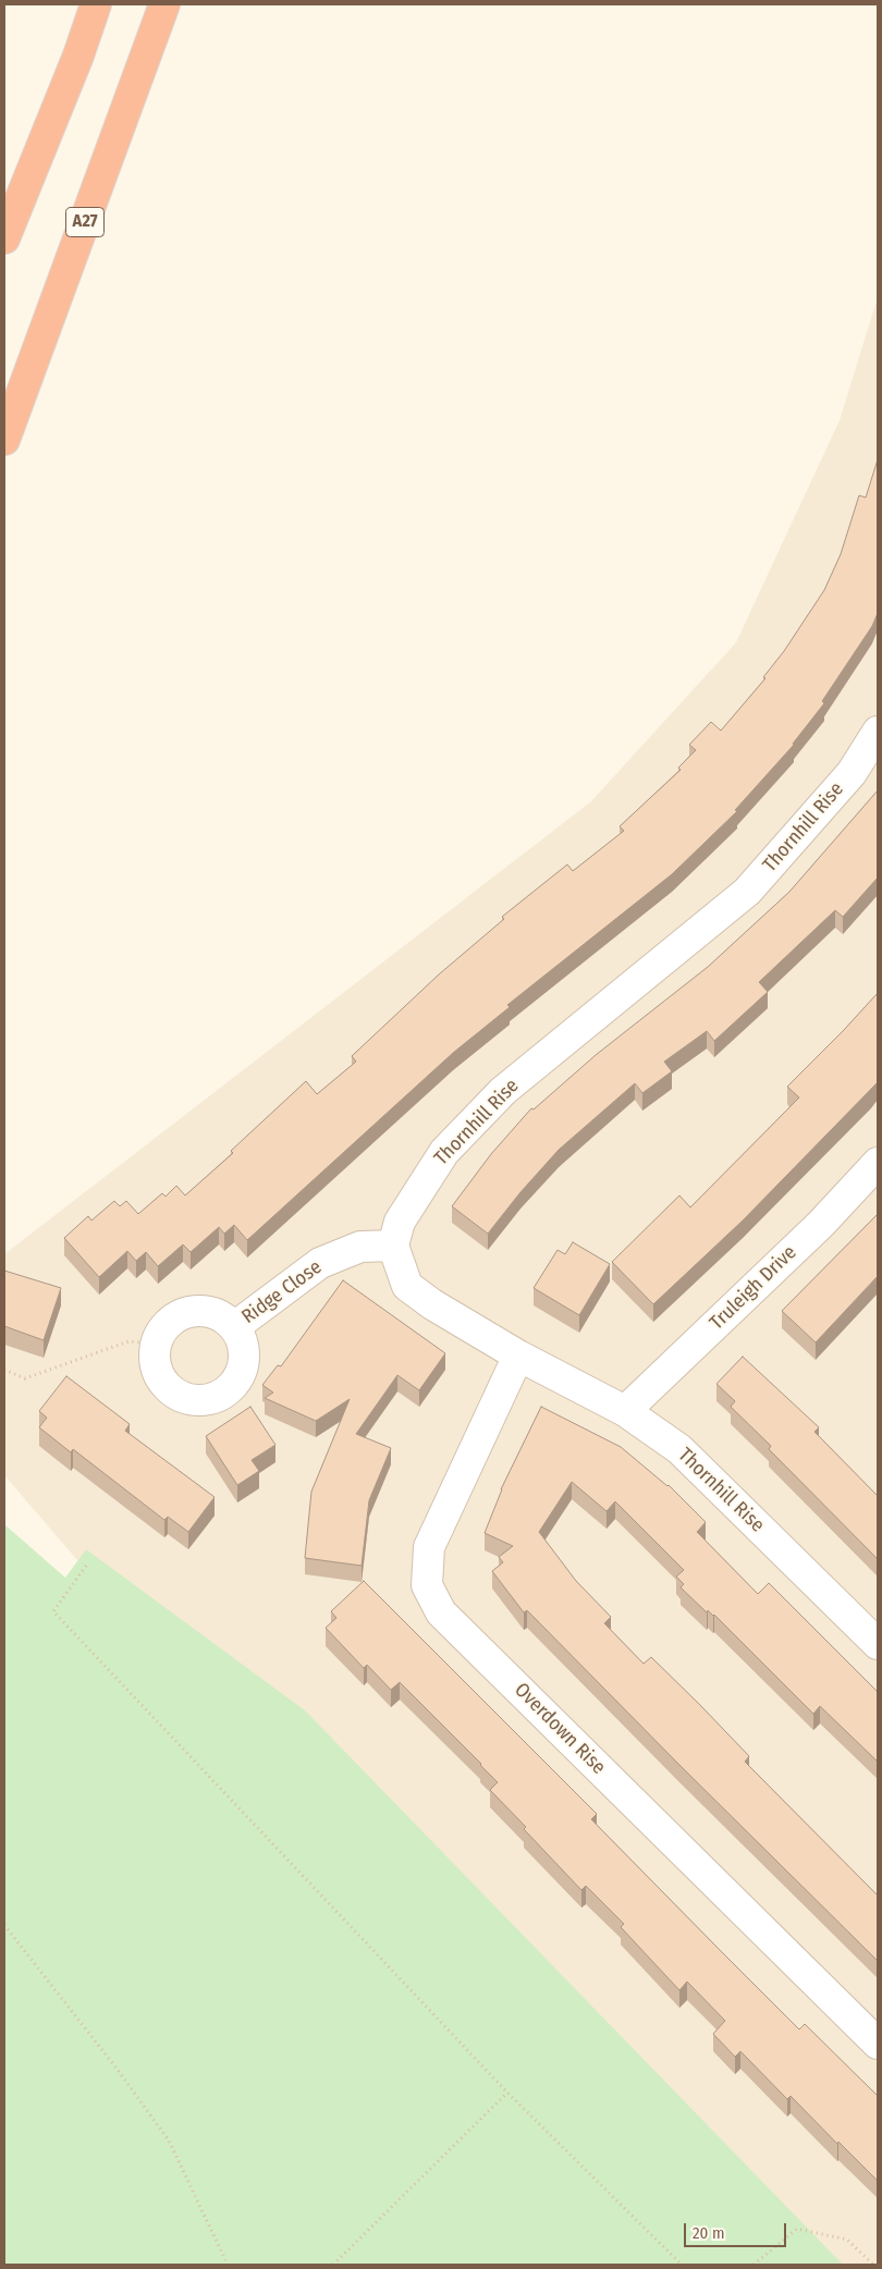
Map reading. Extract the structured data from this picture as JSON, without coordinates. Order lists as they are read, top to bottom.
{
  "streets": {
    "highway": ["A27"],
    "street": [
      "Thornhill Rise",
      "Truleigh Drive",
      "Ridge Close",
      "Overdown Rise"
    ]
  },
  "crossings": [
    ["Thornhill Rise", "Truleigh Drive"],
    ["Thornhill Rise", "Ridge Close"],
    ["Thornhill Rise", "Overdown Rise"]
  ],
  "scale_bar": "20 m"
}
